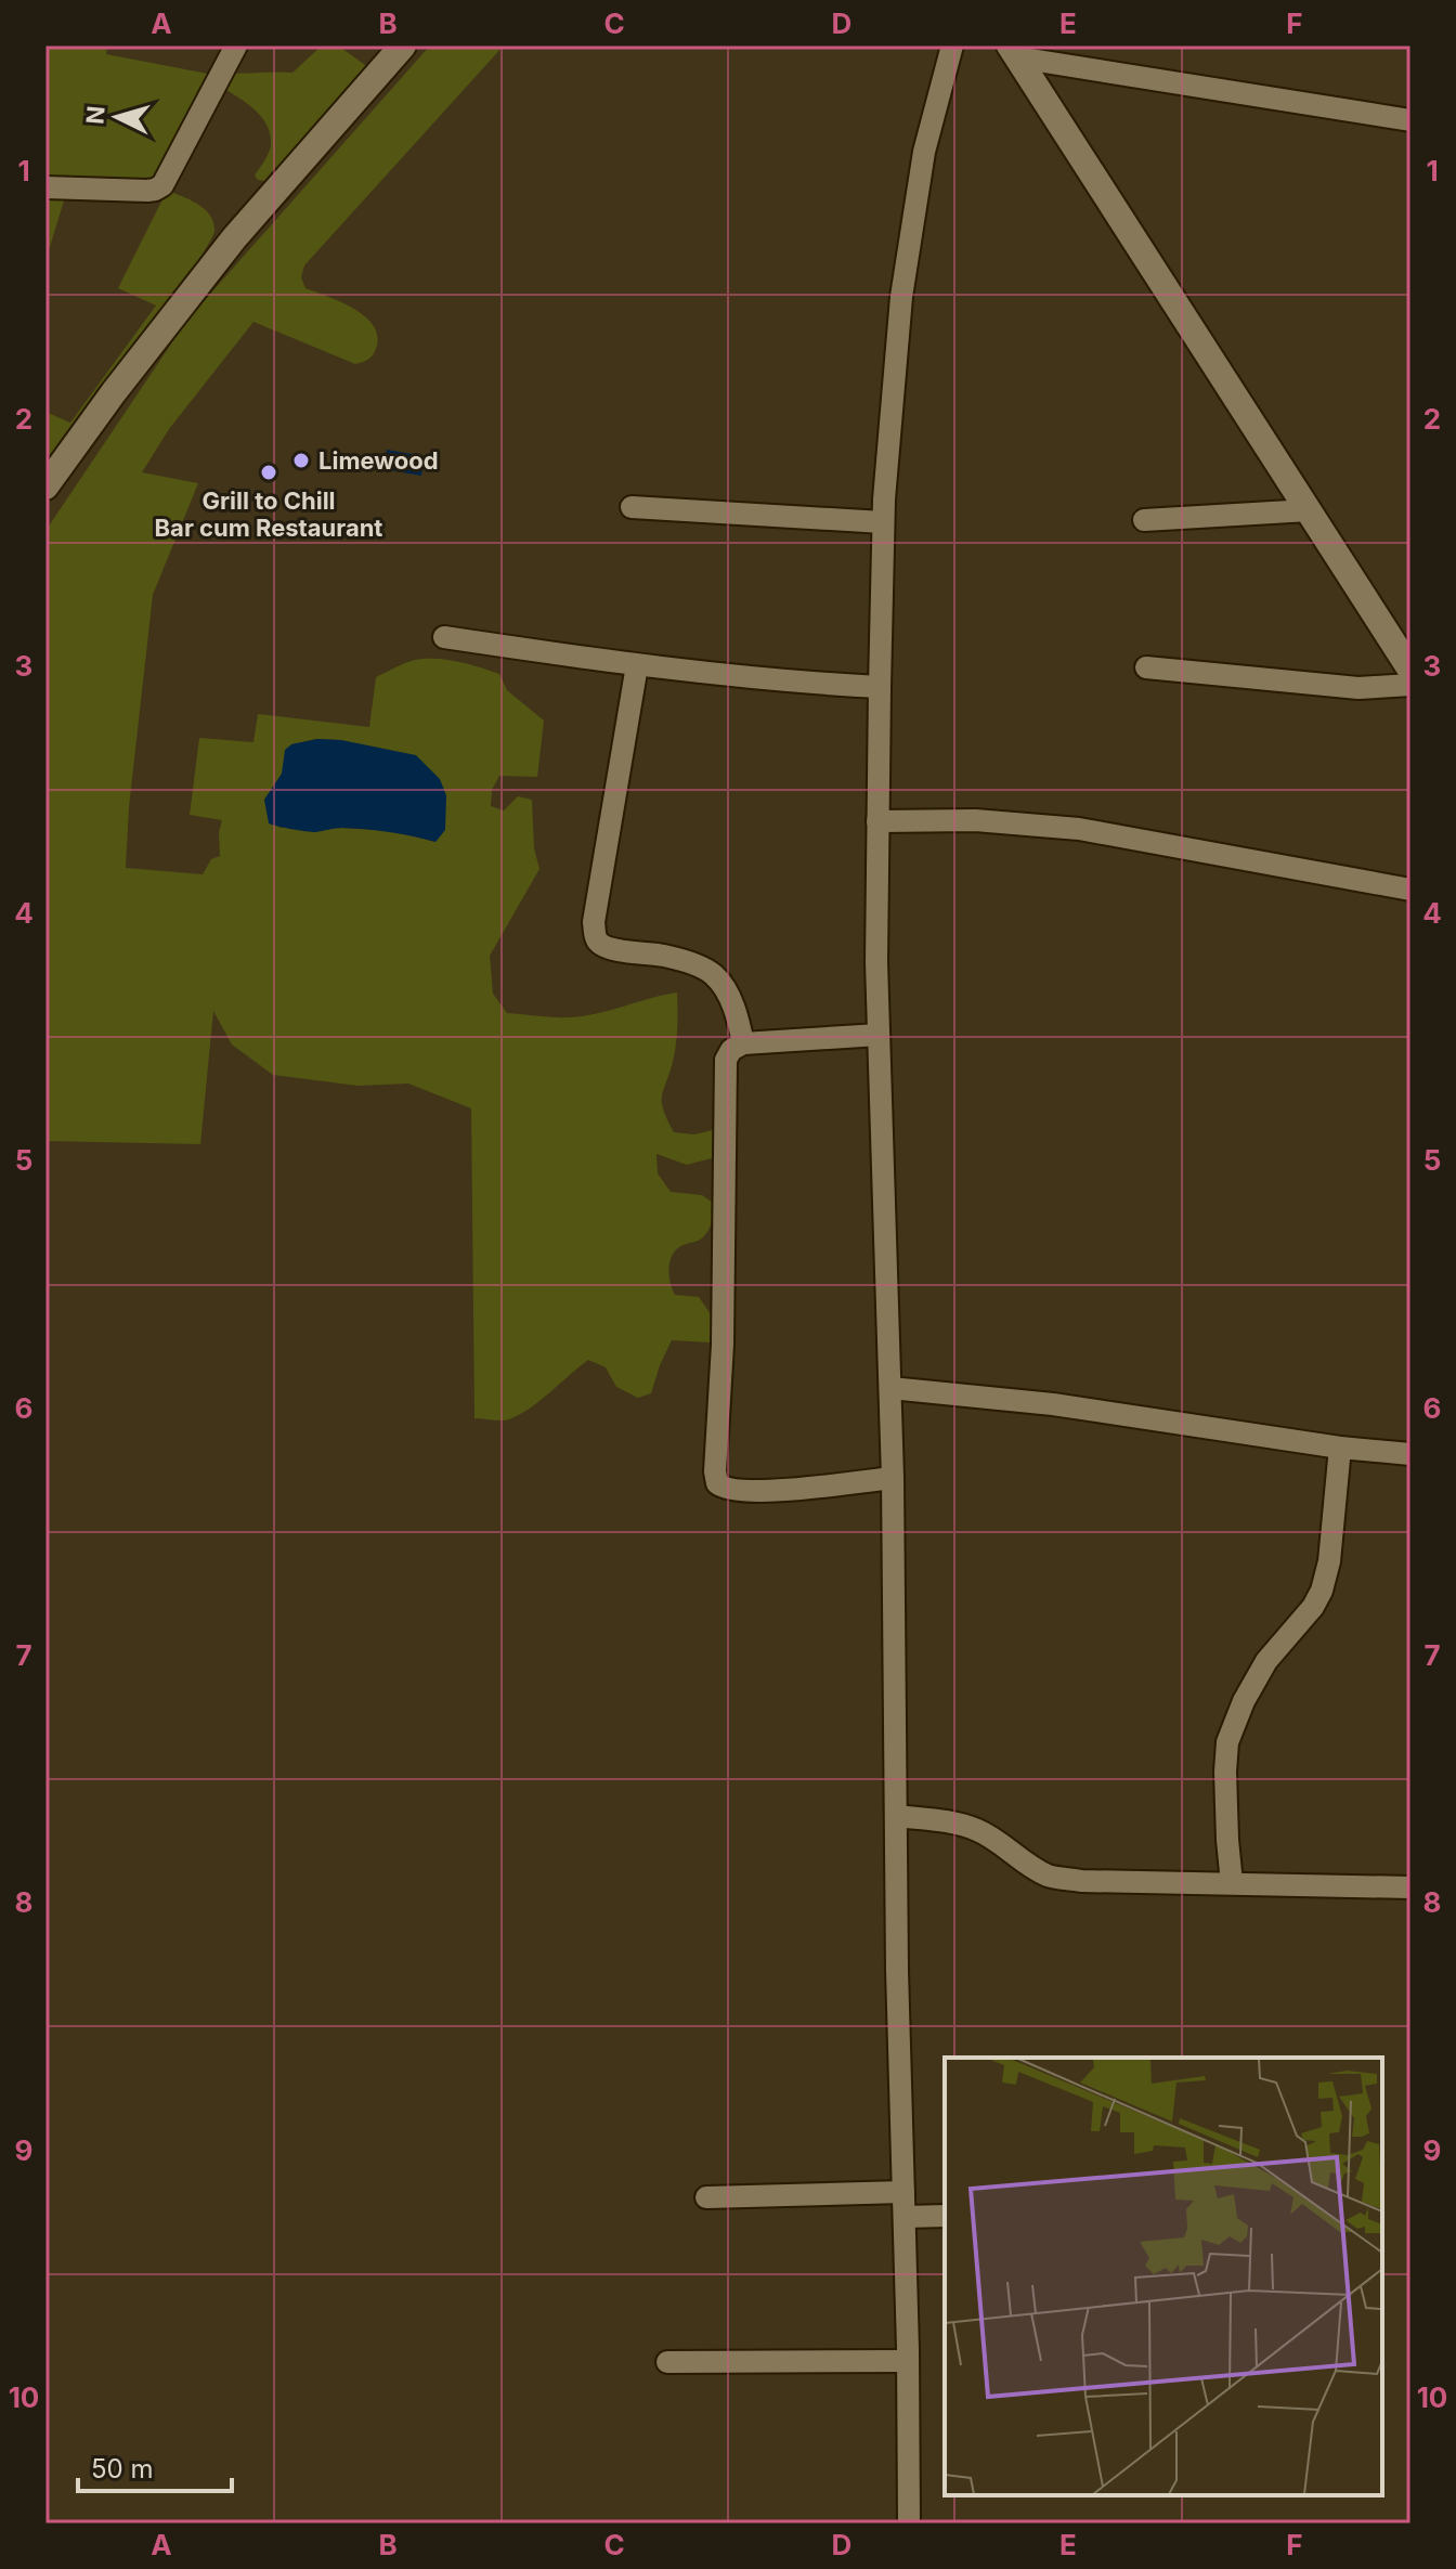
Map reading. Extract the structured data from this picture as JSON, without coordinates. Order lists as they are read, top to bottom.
{
  "places": ["Limewood", "Grill to Chill Bar cum Restaurant"],
  "scale_bar": "50 m",
  "north": "left",
  "grid": {
    "columns": [
      "A",
      "B",
      "C",
      "D",
      "E",
      "F"
    ],
    "rows": [
      "1",
      "2",
      "3",
      "4",
      "5",
      "6",
      "7",
      "8",
      "9",
      "10"
    ]
  }
}
